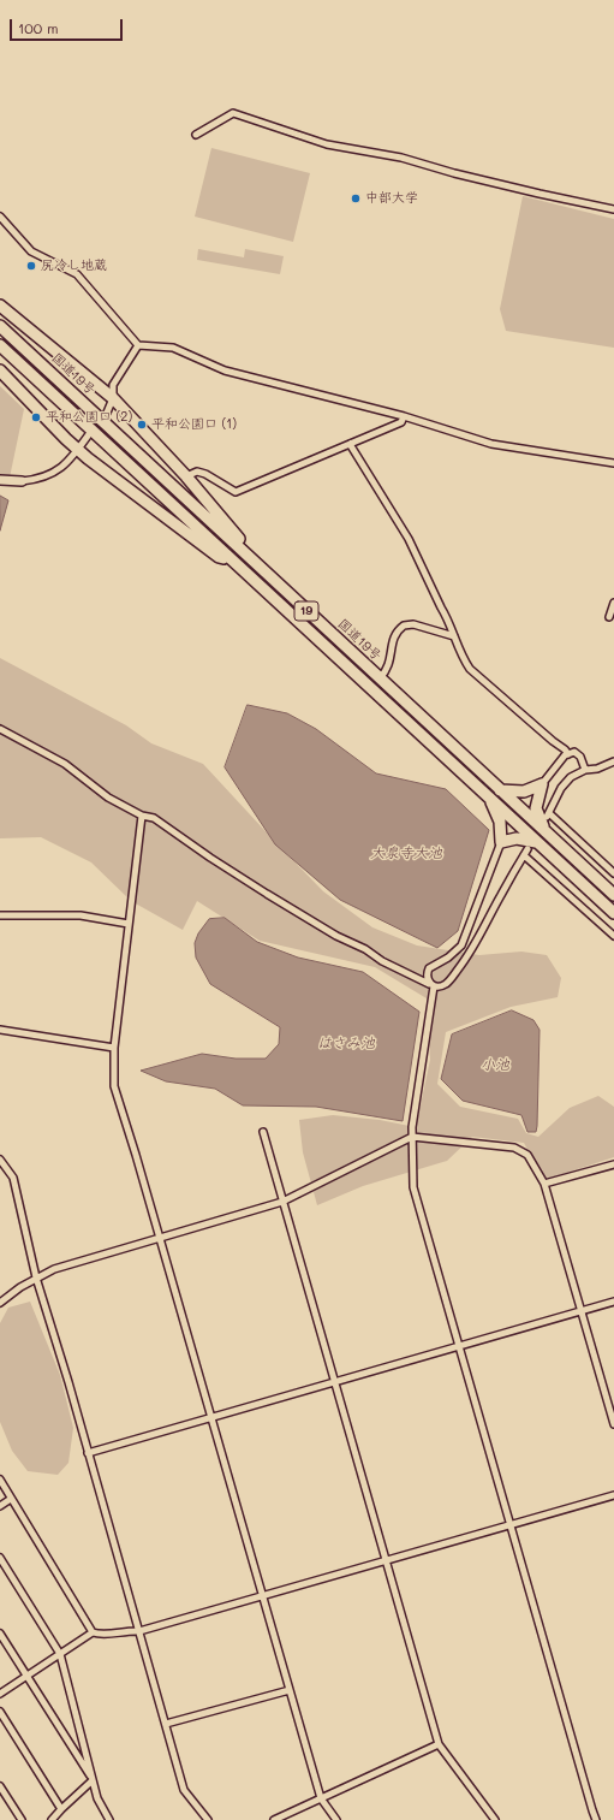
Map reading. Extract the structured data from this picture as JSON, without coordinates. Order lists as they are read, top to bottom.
{
  "streets": {
    "highway": ["国道19号", "19"]
  },
  "water": ["大泉寺大池", "はさみ池", "小池"],
  "places": [
    "中部大学",
    "尻冷し地蔵",
    "平和公園口 (2)",
    "平和公園口 (1)"
  ],
  "scale_bar": "100 m"
}
